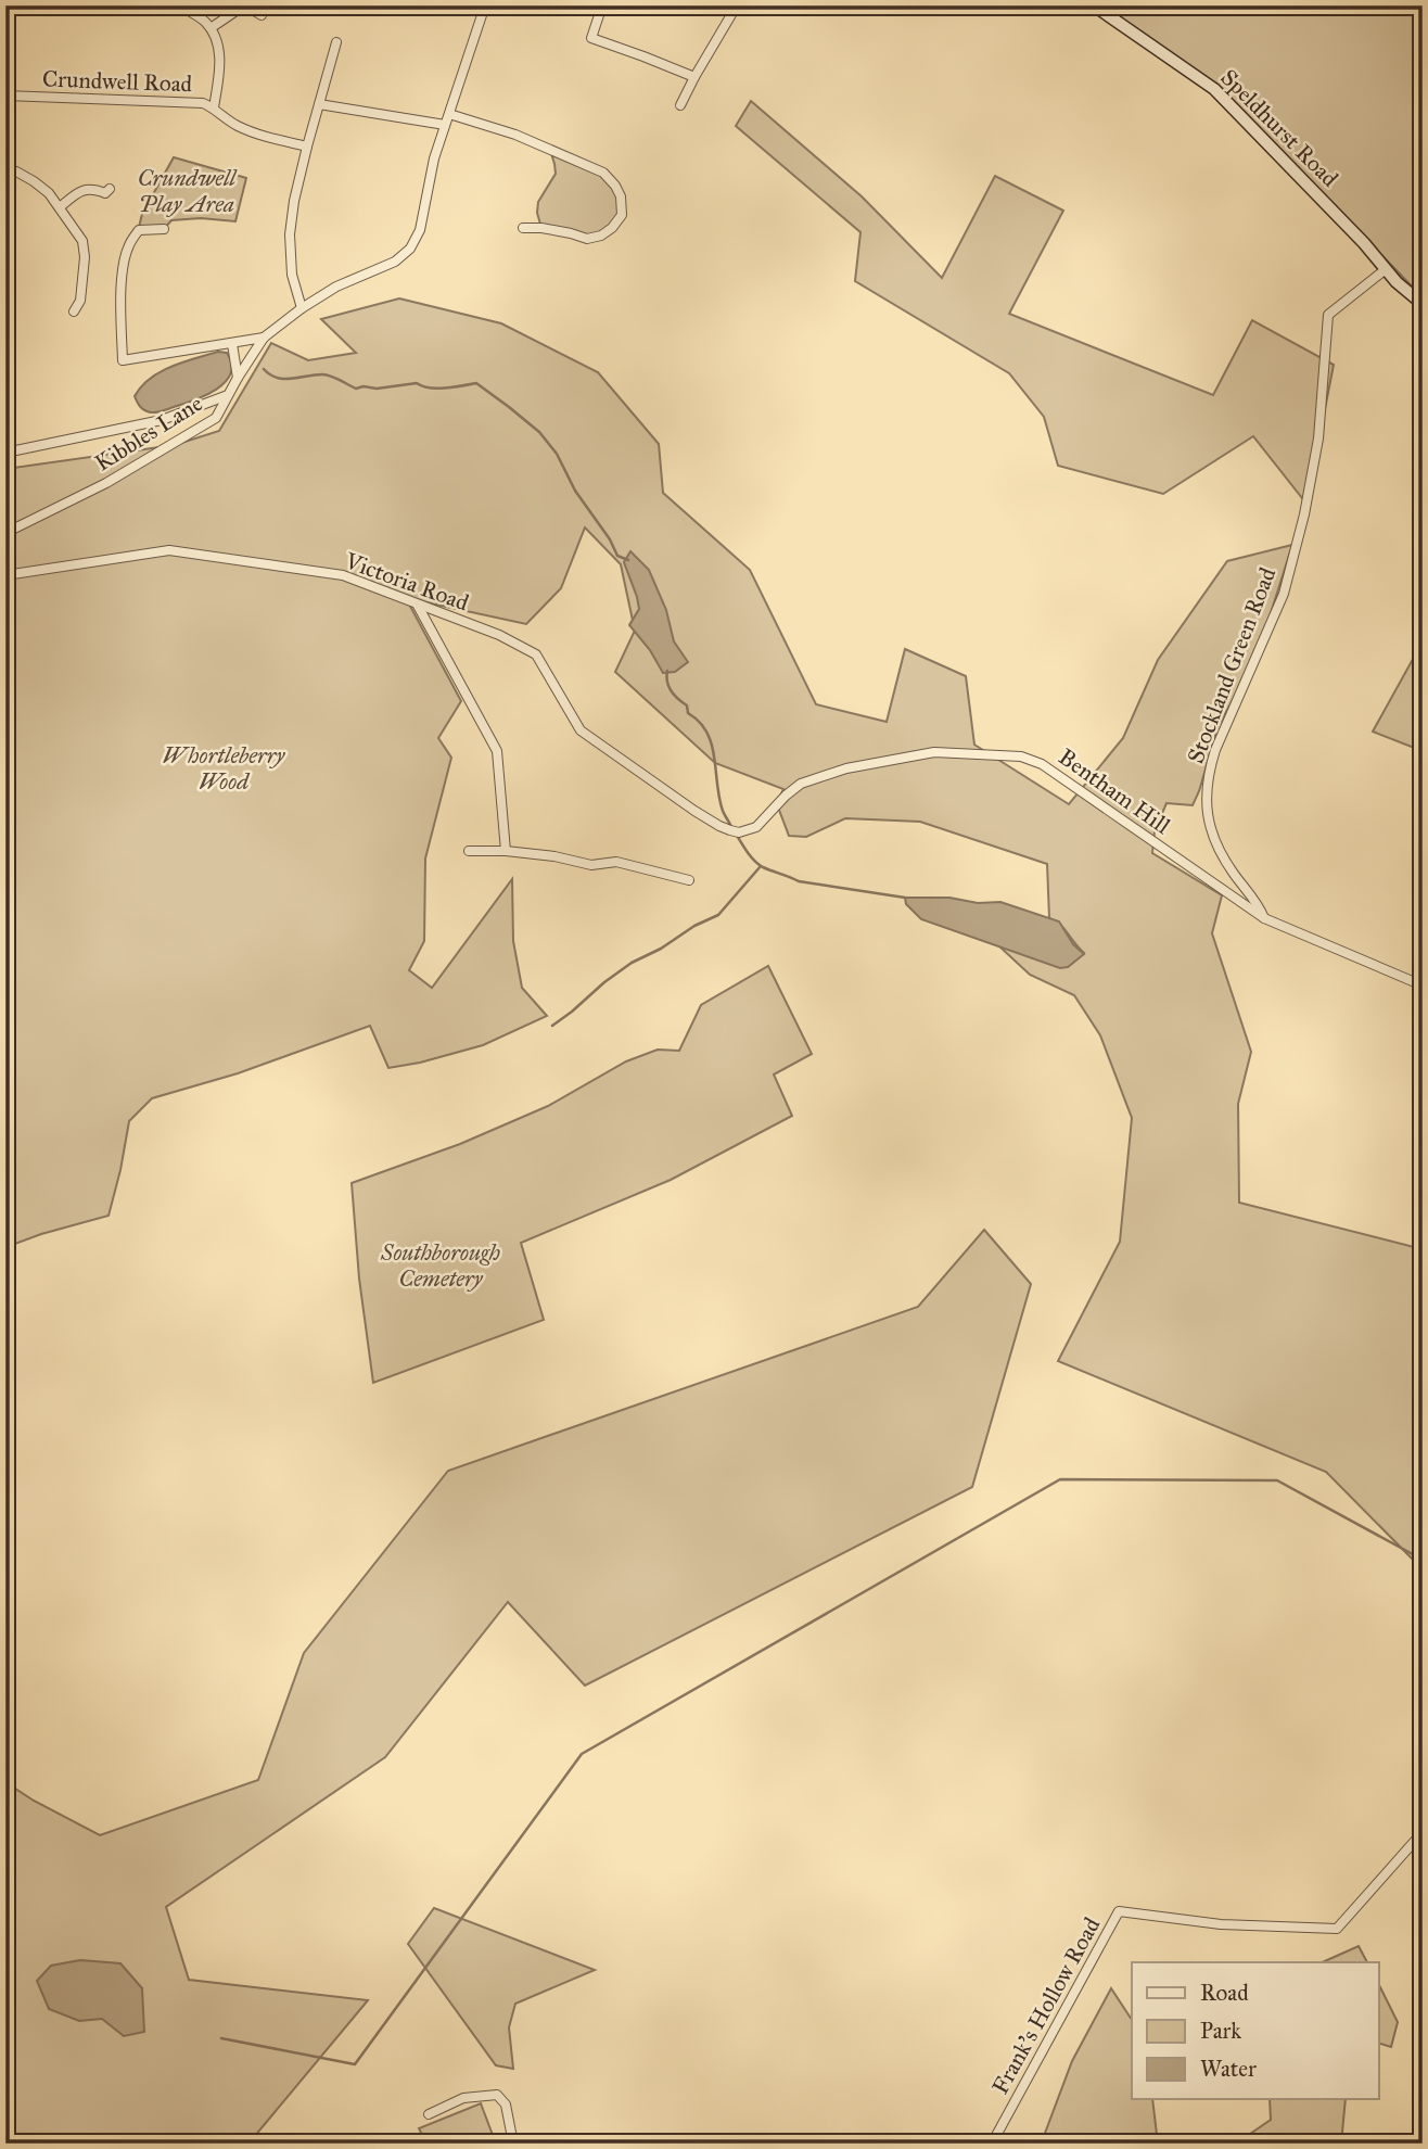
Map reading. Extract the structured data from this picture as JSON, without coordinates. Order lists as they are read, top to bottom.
{
  "streets": {
    "street": [
      "Crundwell Road",
      "Speldhurst Road",
      "Kibbles Lane",
      "Victoria Road",
      "Stockland Green Road",
      "Bentham Hill",
      "Frank's Hollow Road"
    ]
  },
  "crossings": [
    ["Speldhurst Road", "Stockland Green Road"],
    ["Victoria Road", "Bentham Hill"],
    ["Stockland Green Road", "Bentham Hill"]
  ],
  "parks": ["Crundwell Play Area", "Whortleberry Wood", "Southborough Cemetery"],
  "legend": ["Road", "Park", "Water"]
}
